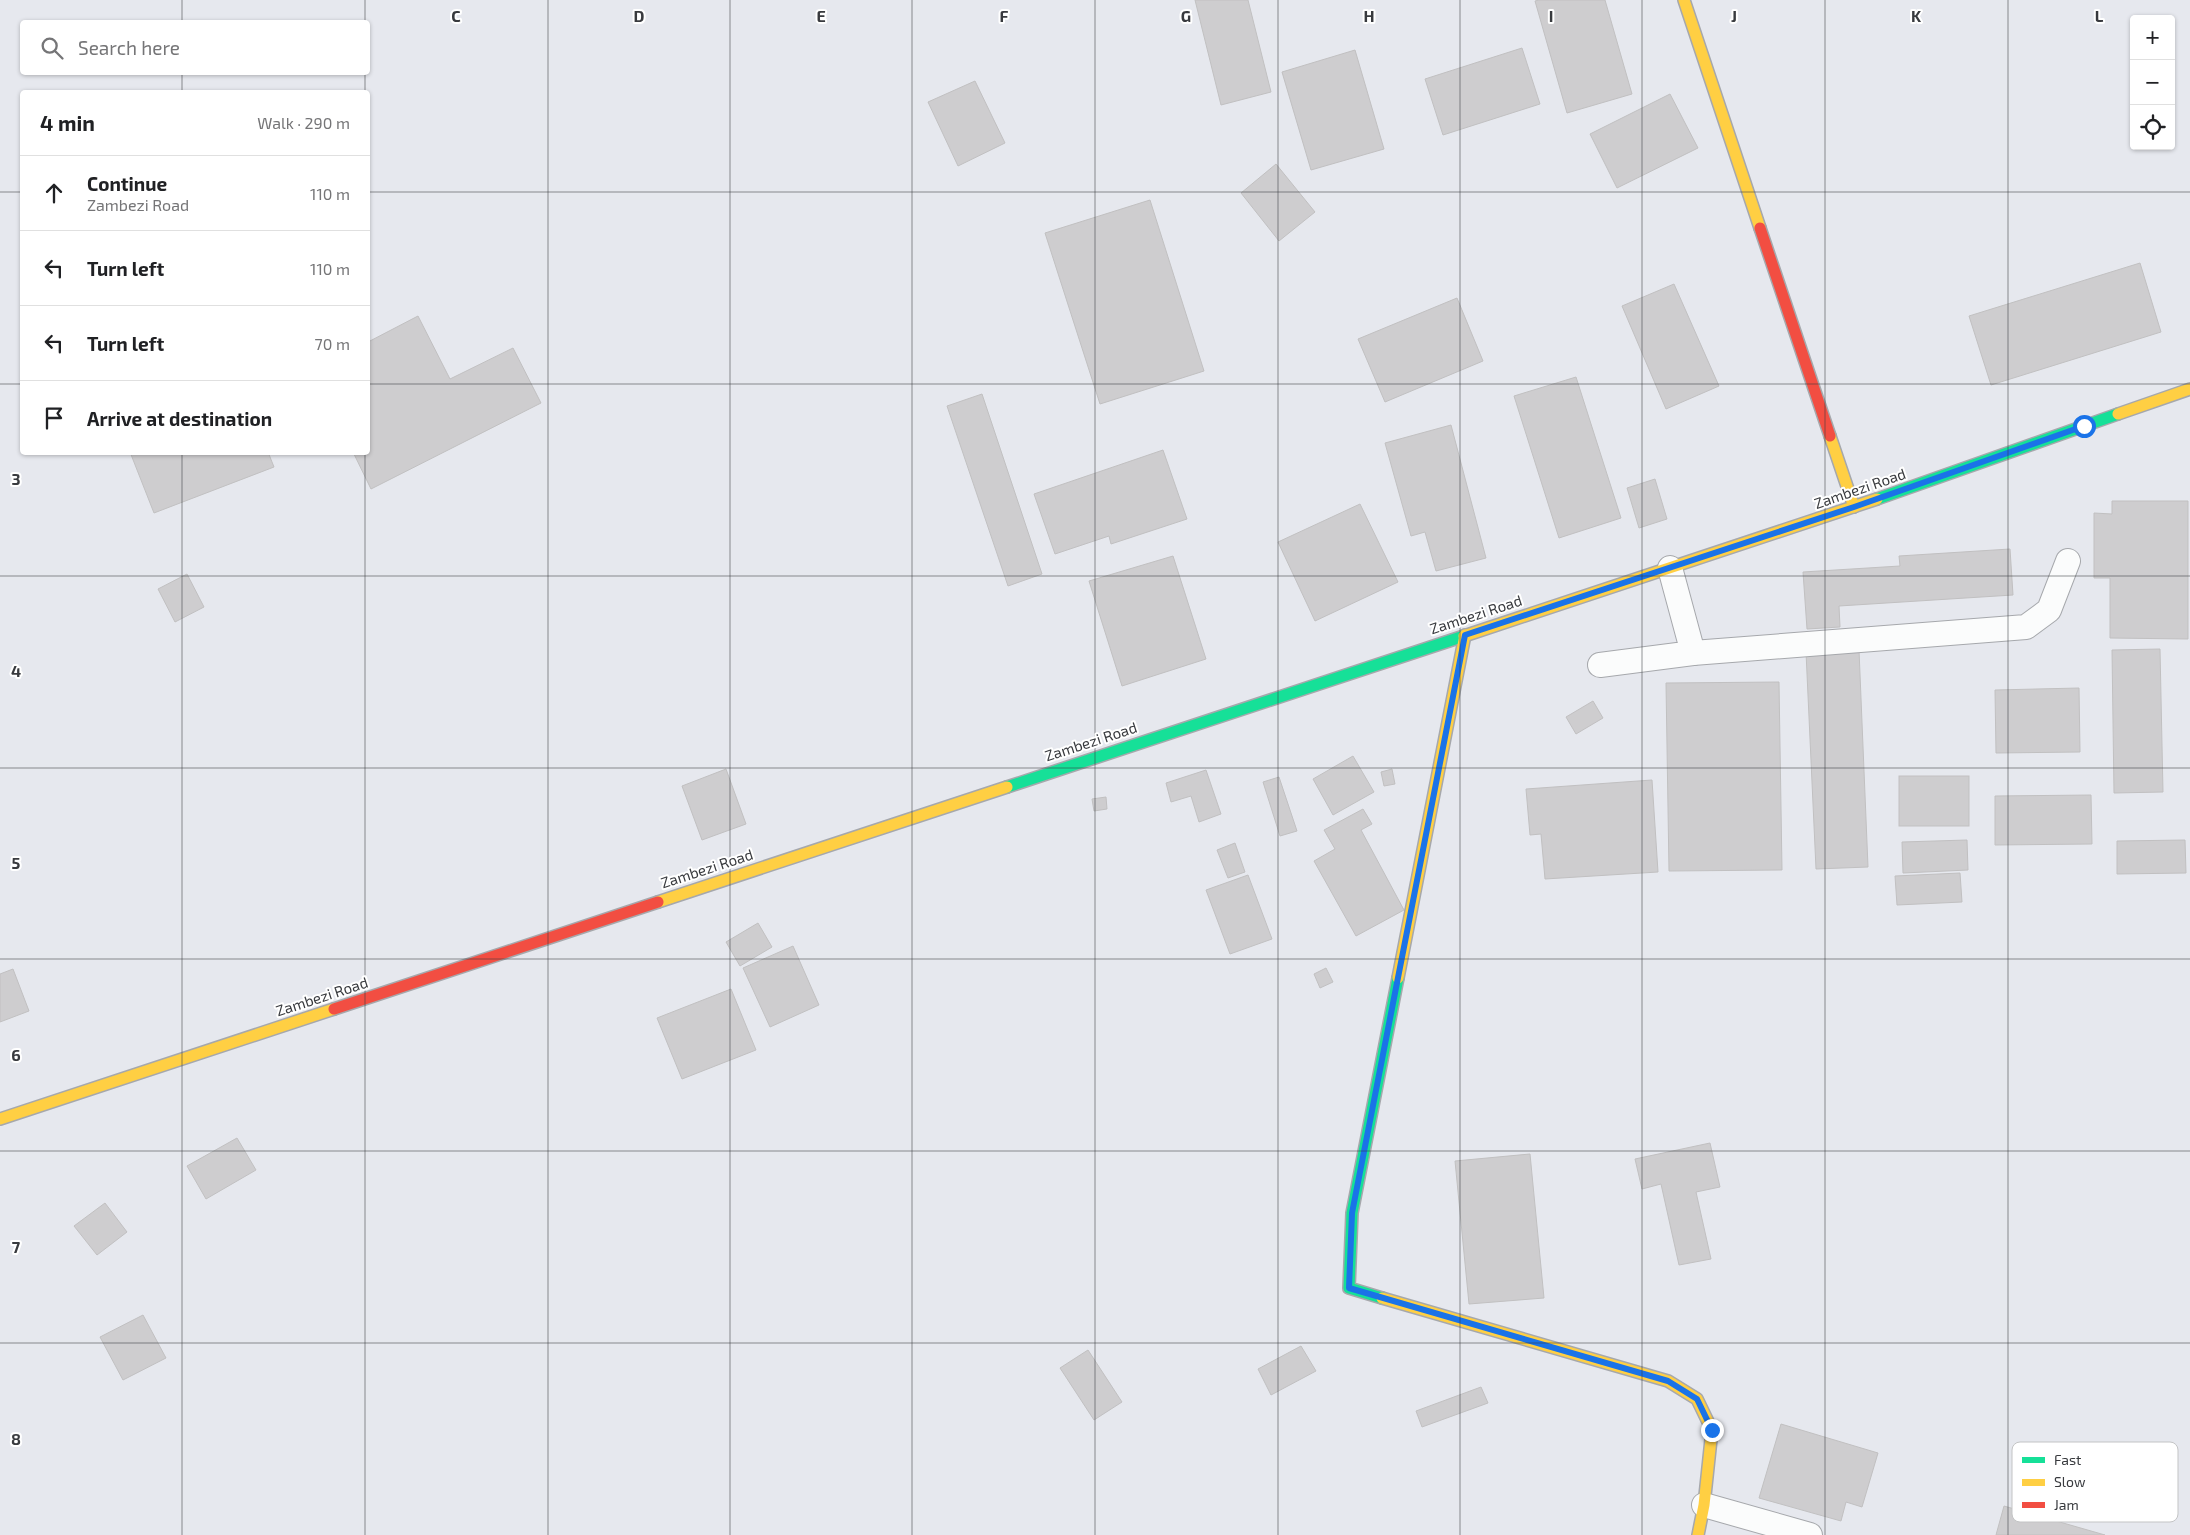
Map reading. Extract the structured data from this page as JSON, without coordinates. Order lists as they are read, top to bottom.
{
  "streets": {
    "main road": ["Zambezi Road"]
  },
  "legend": ["Fast", "Slow", "Jam"],
  "page": {
    "map_buttons": ["+", "−"],
    "search": "Search here",
    "heading": ["4 min", "Walk · 290 m"],
    "list": [
      ["Continue", "Zambezi Road", "110 m"],
      ["Turn left", "110 m"],
      ["Turn left", "70 m"],
      "Arrive at destination"
    ]
  },
  "grid": {
    "columns": [
      "C",
      "D",
      "E",
      "F",
      "G",
      "H",
      "I",
      "J",
      "K",
      "L"
    ],
    "rows": [
      "3",
      "4",
      "5",
      "6",
      "7",
      "8"
    ]
  }
}
